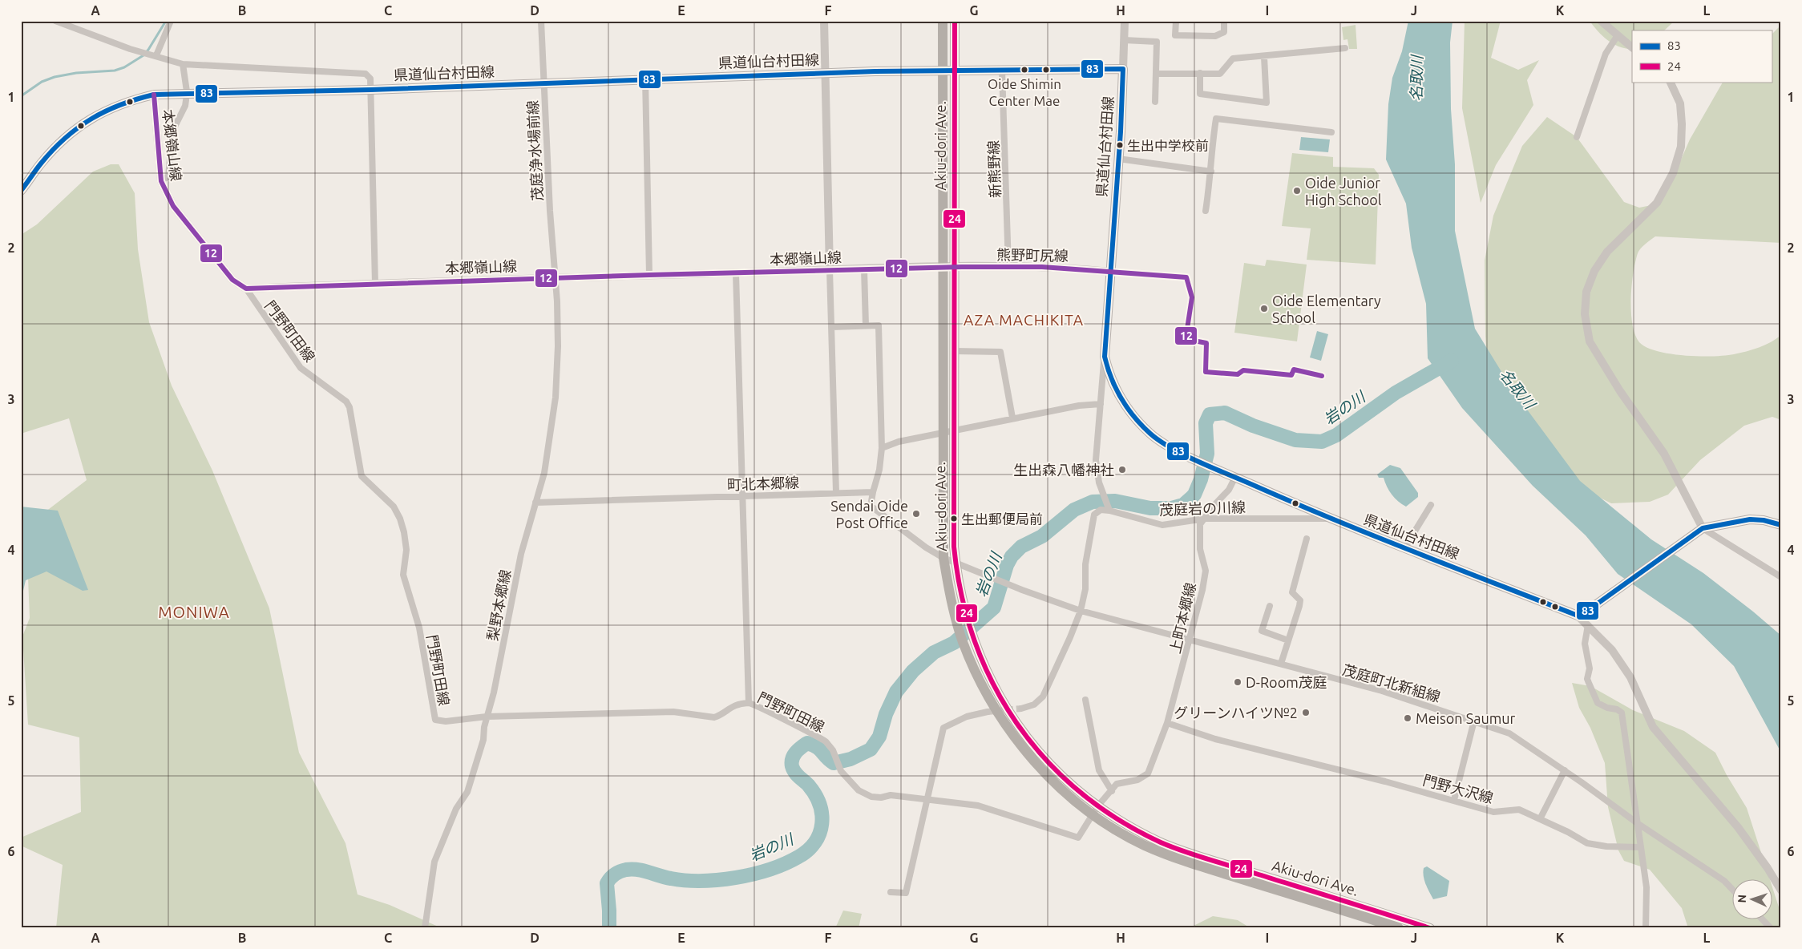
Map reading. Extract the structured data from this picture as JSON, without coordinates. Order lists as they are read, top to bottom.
{
  "streets": {
    "highway": ["Akiu-dori Ave."],
    "main road": ["県道仙台村田線"],
    "street": [
      "本郷嶺山線",
      "茂庭浄水場前線",
      "新熊野線",
      "熊野町尻線",
      "門野町田線",
      "町北本郷線",
      "茂庭岩の川線",
      "梨野本郷線",
      "上町本郷線",
      "茂庭町北新組線",
      "門野大沢線"
    ]
  },
  "crossings": [
    ["県道仙台村田線", "本郷嶺山線"],
    ["県道仙台村田線", "Akiu-dori Ave."],
    ["県道仙台村田線", "茂庭浄水場前線"],
    ["県道仙台村田線", "新熊野線"],
    ["県道仙台村田線", "熊野町尻線"],
    ["県道仙台村田線", "茂庭岩の川線"],
    ["本郷嶺山線", "Akiu-dori Ave."],
    ["本郷嶺山線", "茂庭浄水場前線"],
    ["本郷嶺山線", "熊野町尻線"],
    ["本郷嶺山線", "門野町田線"],
    ["本郷嶺山線", "梨野本郷線"],
    ["Akiu-dori Ave.", "熊野町尻線"],
    ["Akiu-dori Ave.", "茂庭町北新組線"],
    ["茂庭浄水場前線", "梨野本郷線"],
    ["新熊野線", "熊野町尻線"],
    ["門野町田線", "梨野本郷線"],
    ["町北本郷線", "梨野本郷線"],
    ["町北本郷線", "茂庭町北新組線"],
    ["茂庭岩の川線", "上町本郷線"],
    ["上町本郷線", "茂庭町北新組線"],
    ["上町本郷線", "門野大沢線"]
  ],
  "districts": ["AZA MACHIKITA", "MONIWA"],
  "water": ["名取川", "岩の川"],
  "places": [
    "Oide Shimin Center Mae",
    "生出中学校前",
    "Oide Junior High School",
    "Oide Elementary School",
    "生出森八幡神社",
    "Sendai Oide Post Office",
    "生出郵便局前",
    "D-Room茂庭",
    "グリーンハイツ№2",
    "Meison Saumur"
  ],
  "lines": ["transit line 24", "transit line 83", "transit line 12"],
  "legend": ["83", "24"],
  "north": "left",
  "grid": {
    "columns": [
      "A",
      "B",
      "C",
      "D",
      "E",
      "F",
      "G",
      "H",
      "I",
      "J",
      "K",
      "L"
    ],
    "rows": [
      "1",
      "2",
      "3",
      "4",
      "5",
      "6"
    ]
  }
}
